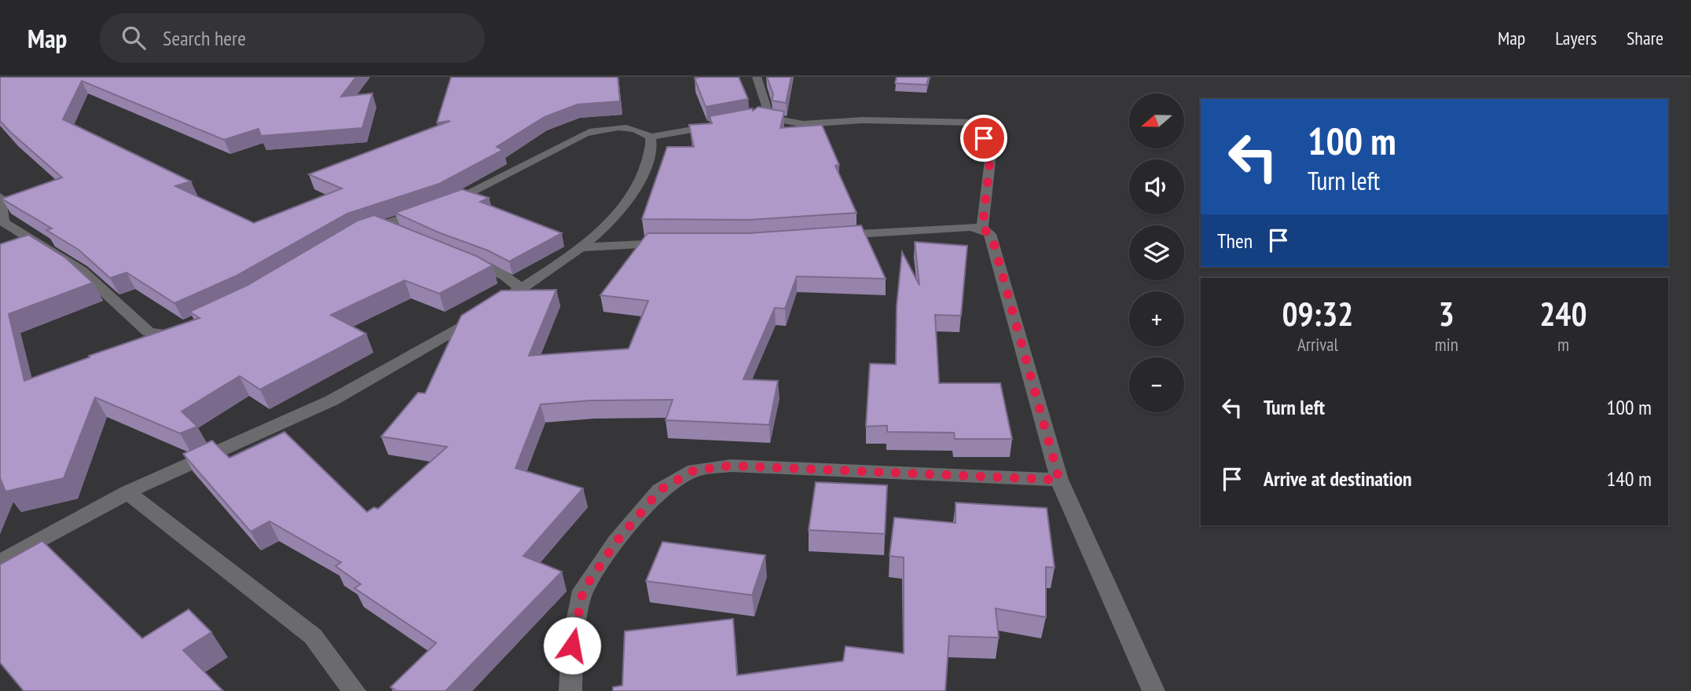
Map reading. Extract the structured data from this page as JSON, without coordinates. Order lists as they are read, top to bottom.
{
  "north": "left",
  "page": {
    "header": "Map",
    "search": "Search here",
    "nav": ["Map", "Layers", "Share"],
    "map_buttons": ["+", "−"],
    "turn": ["100 m", "Turn left"],
    "then": "Then",
    "eta": [
      "09:32",
      "Arrival",
      "3",
      "min",
      "240",
      "m"
    ],
    "list": [
      {
        "name": "Turn left",
        "value": "100 m"
      },
      {
        "name": "Arrive at destination",
        "value": "140 m"
      }
    ]
  }
}
